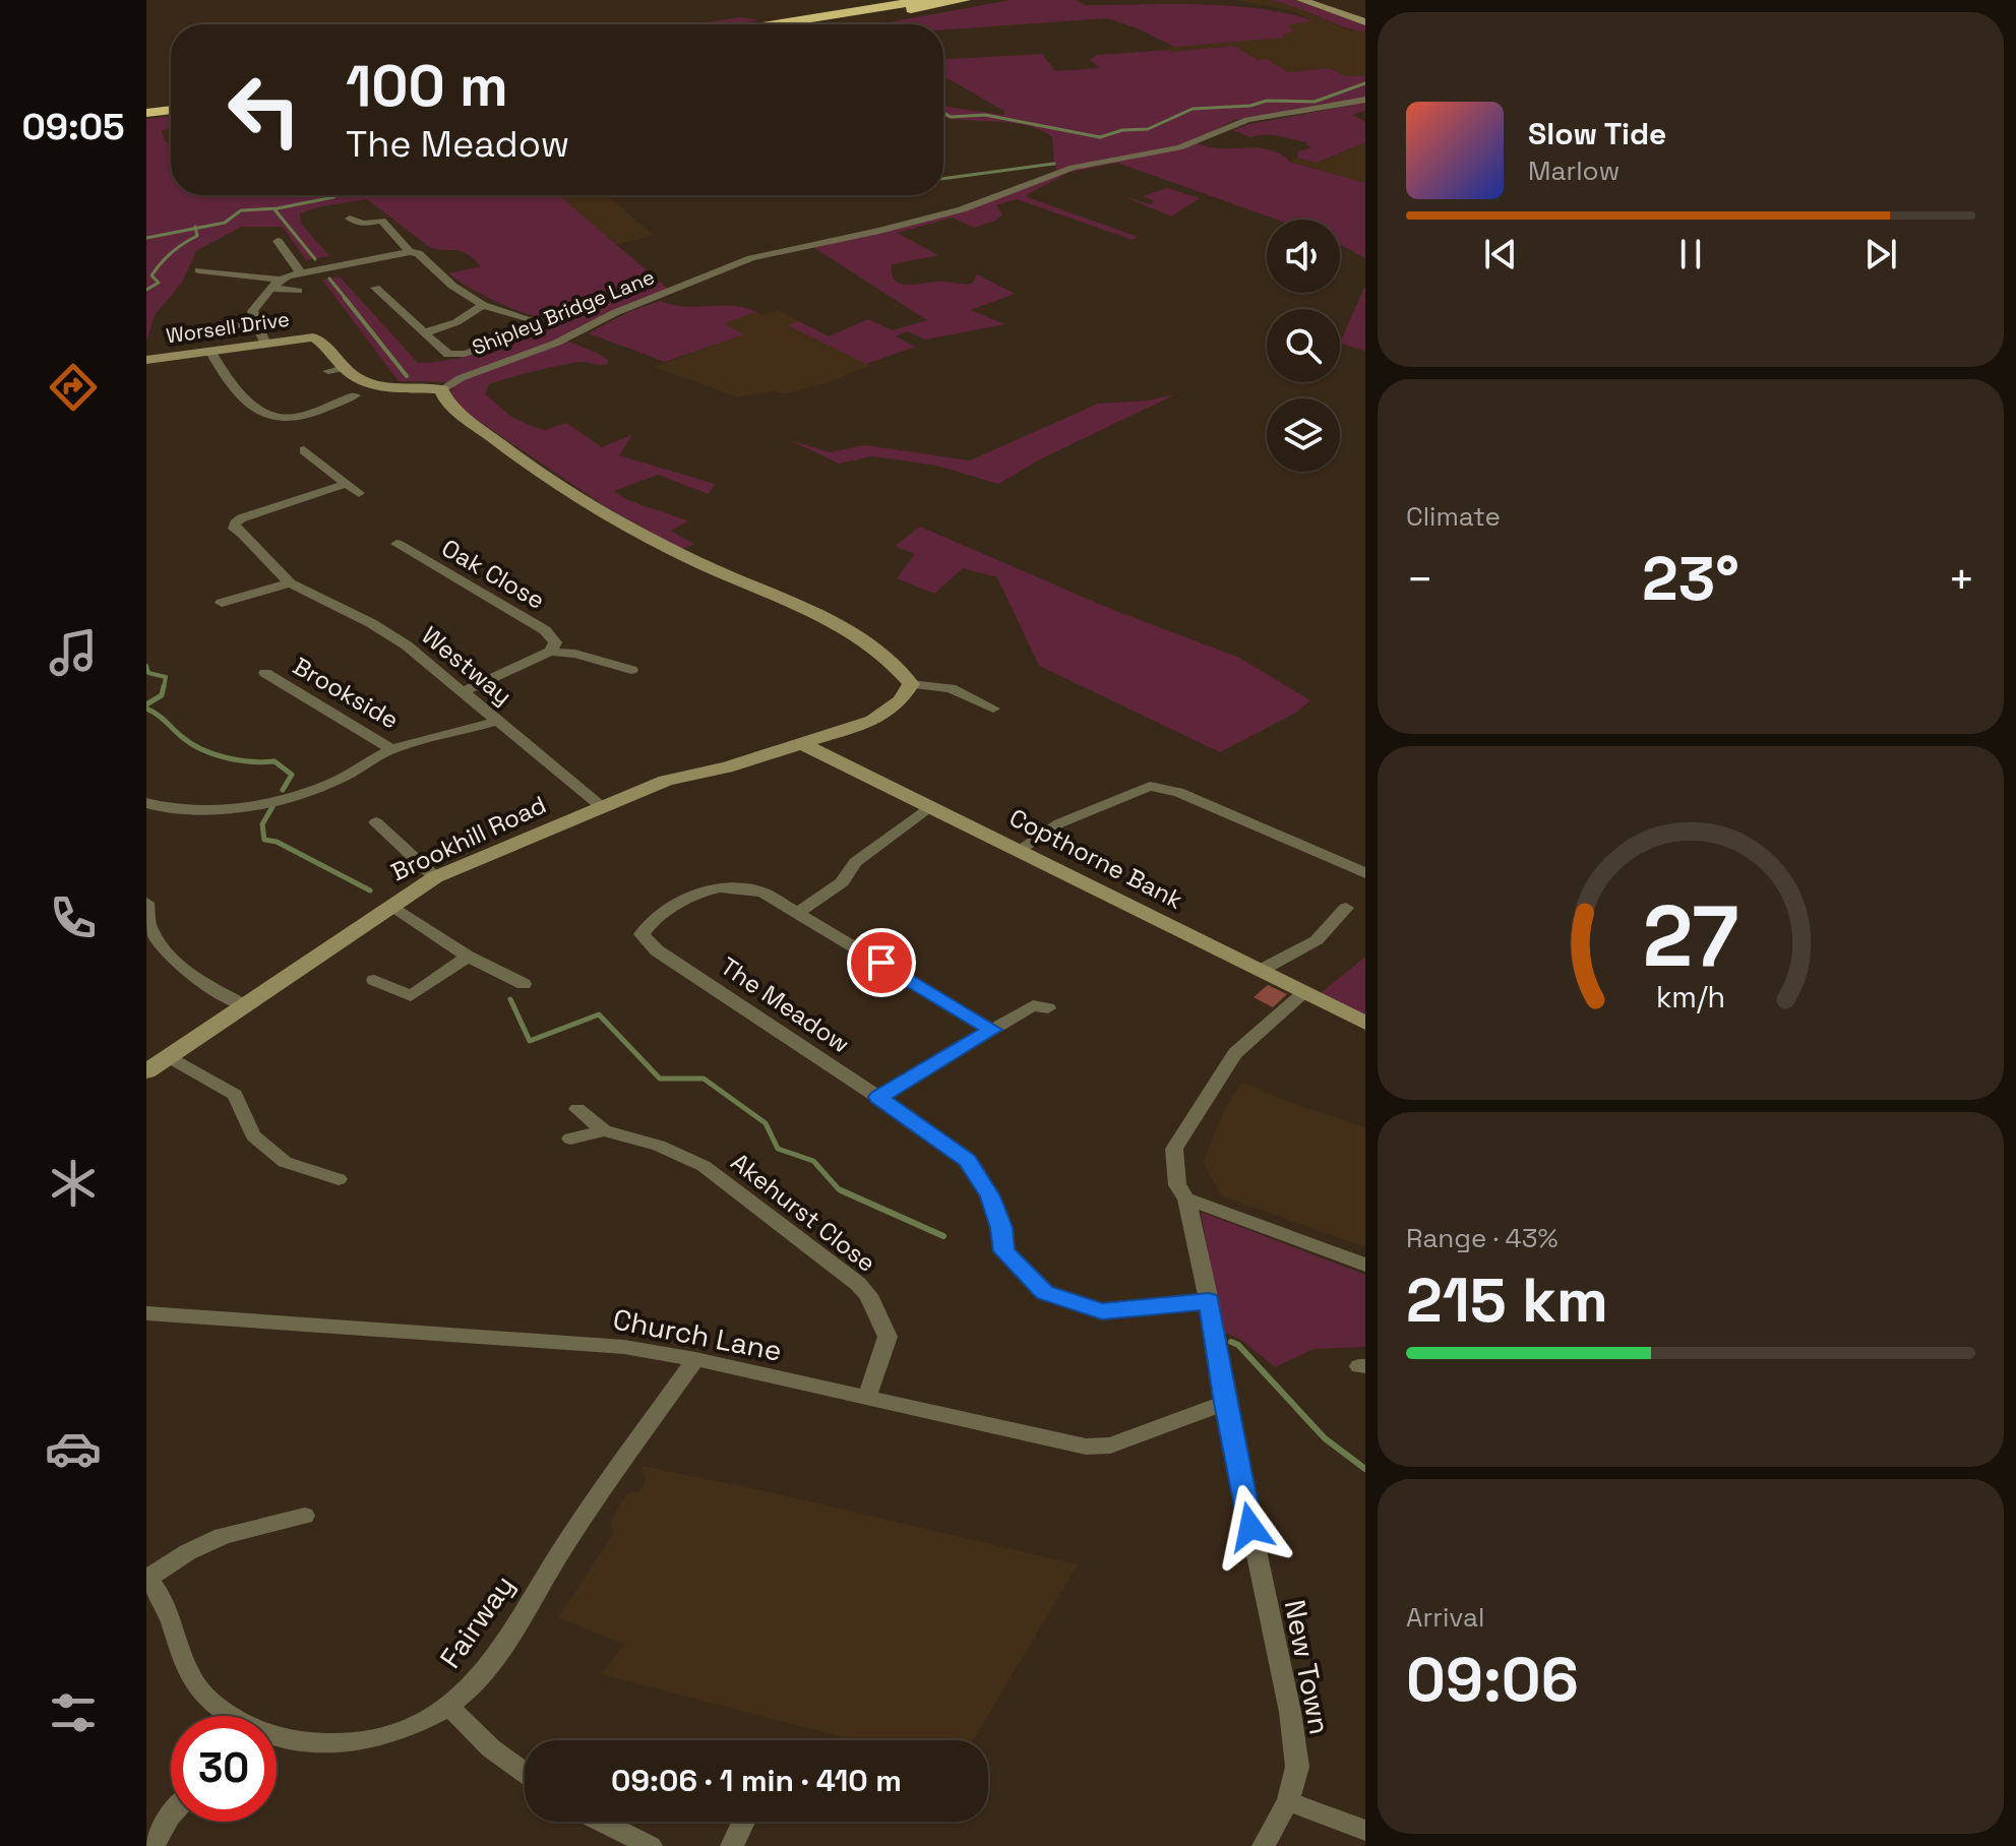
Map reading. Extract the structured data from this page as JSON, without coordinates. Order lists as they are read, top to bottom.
{
  "streets": {
    "street": [
      "Shipley Bridge Lane",
      "Worsell Drive",
      "Oak Close",
      "Westway",
      "Brookside",
      "Brookhill Road",
      "Copthorne Bank",
      "The Meadow",
      "Akehurst Close",
      "Church Lane",
      "Fairway",
      "New Town"
    ]
  },
  "crossings": [
    ["Shipley Bridge Lane", "Worsell Drive"],
    ["Westway", "Brookside"],
    ["Westway", "Brookhill Road"],
    ["Brookhill Road", "Copthorne Bank"],
    ["Copthorne Bank", "New Town"],
    ["The Meadow", "New Town"],
    ["Akehurst Close", "Church Lane"],
    ["Church Lane", "Fairway"],
    ["Church Lane", "New Town"]
  ],
  "page": {
    "tabs": "09:05",
    "turn": ["100 m", "The Meadow"],
    "song": ["Slow Tide", "Marlow"],
    "tile": [
      "Climate",
      ["Range · 43%", "215 km"],
      ["Arrival", "09:06"]
    ],
    "heat": ["−", "23°", "+"],
    "limit": "30",
    "trip": "09:06 · 1 min · 410 m",
    "gauge": ["27", "km/h"]
  }
}
